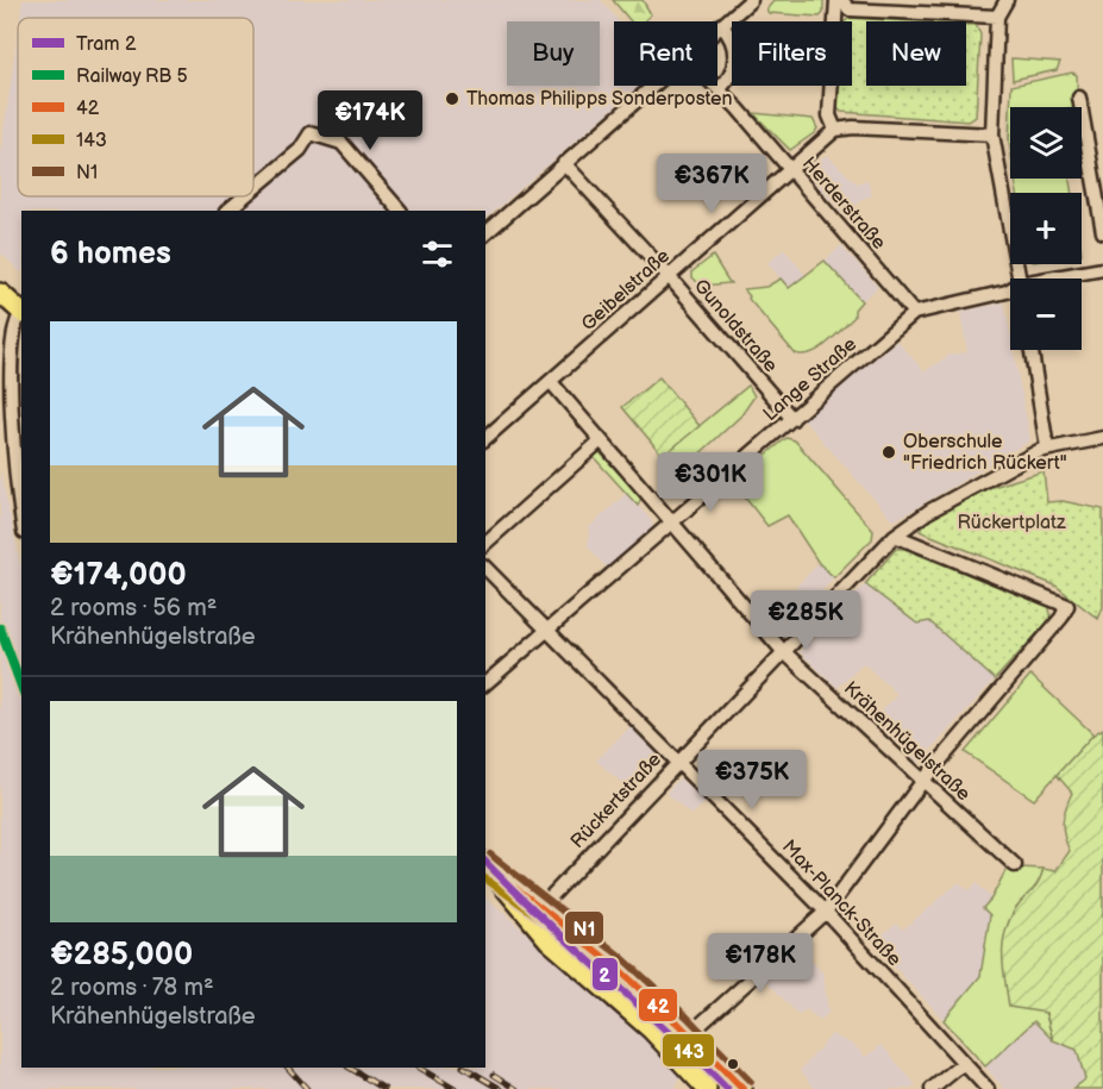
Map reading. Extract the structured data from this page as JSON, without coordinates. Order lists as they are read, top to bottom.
{
  "streets": {
    "street": [
      "Herderstraße",
      "Geibelstraße",
      "Gunoldstraße",
      "Lange Straße",
      "Krähenhügelstraße",
      "Rückertstraße",
      "Max-Planck-Straße"
    ]
  },
  "crossings": [
    ["Herderstraße", "Geibelstraße"],
    ["Herderstraße", "Lange Straße"],
    ["Geibelstraße", "Gunoldstraße"],
    ["Geibelstraße", "Krähenhügelstraße"],
    ["Gunoldstraße", "Lange Straße"],
    ["Lange Straße", "Krähenhügelstraße"],
    ["Lange Straße", "Max-Planck-Straße"],
    ["Krähenhügelstraße", "Rückertstraße"],
    ["Rückertstraße", "Max-Planck-Straße"]
  ],
  "parks": ["Rückertplatz"],
  "places": ["Thomas Philipps Sonderposten", "Oberschule \"Friedrich Rückert\""],
  "lines": [
    "transit line N1",
    "tram line 2",
    "transit line 42",
    "transit line 143"
  ],
  "legend": [
    "Tram 2",
    "Railway RB 5",
    "42",
    "143",
    "N1"
  ],
  "page": {
    "chip": [
      "Buy",
      "Rent",
      "Filters",
      "New"
    ],
    "price": [
      "€174K",
      "€367K",
      "€301K",
      "€285K",
      "€375K",
      "€178K"
    ],
    "map_buttons": ["+", "−"],
    "heading": "6 homes",
    "list": [
      {
        "name": "€174,000",
        "note": "2 rooms · 56 m² · Krähenhügelstraße"
      },
      {
        "name": "€285,000",
        "note": "2 rooms · 78 m² · Krähenhügelstraße"
      }
    ]
  }
}
